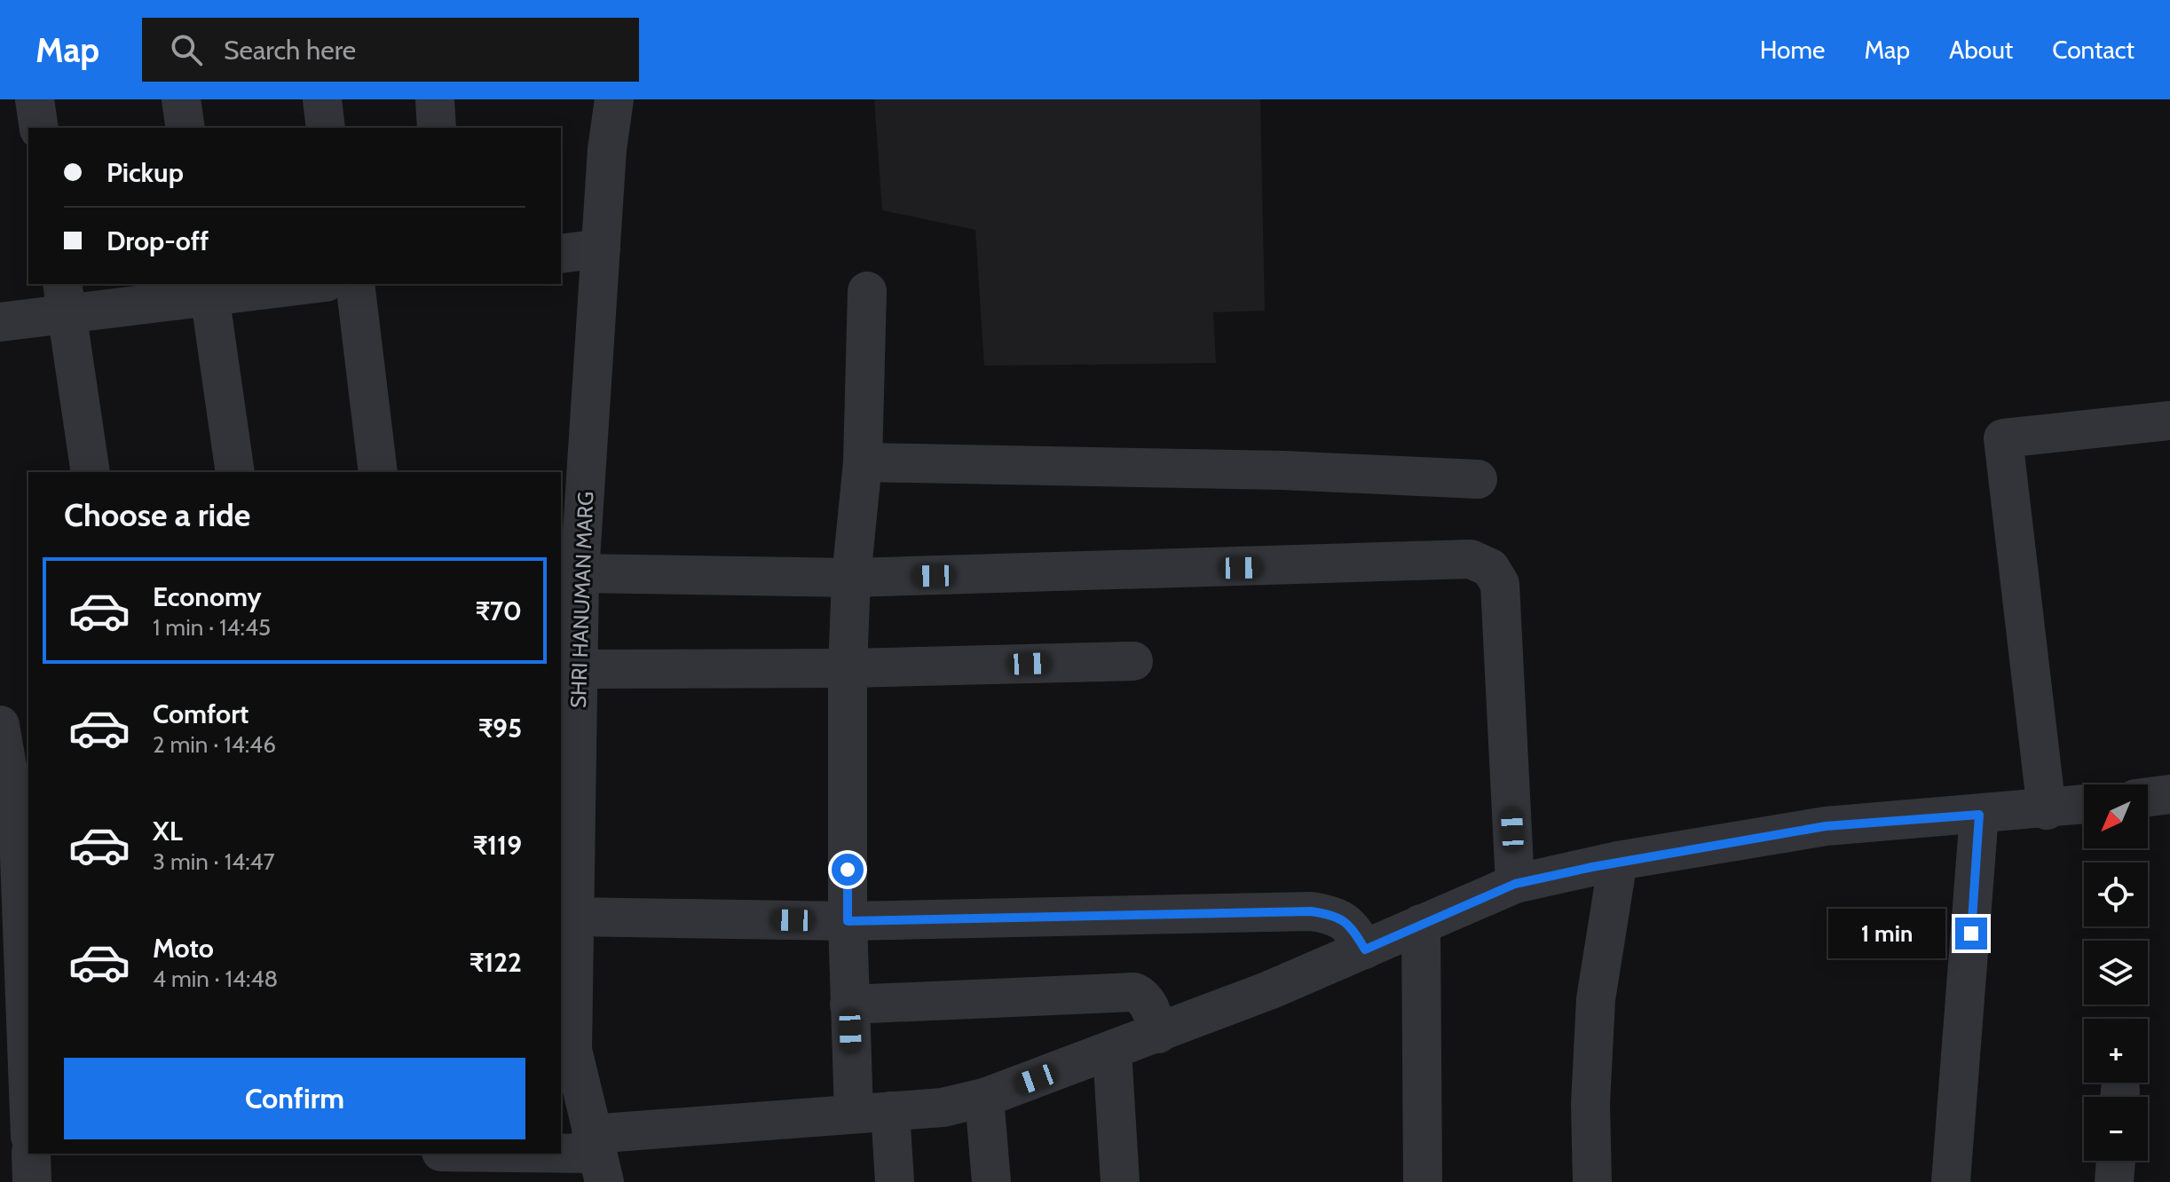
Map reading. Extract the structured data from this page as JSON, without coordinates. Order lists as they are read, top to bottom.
{
  "streets": {
    "street": ["SHRI HANUMAN MARG"]
  },
  "north": "bottom left",
  "page": {
    "header": "Map",
    "search": "Search here",
    "nav": [
      "Home",
      "Map",
      "About",
      "Contact"
    ],
    "banner": ["Pickup", "Drop-off"],
    "heading": "Choose a ride",
    "list": [
      {
        "name": "Economy",
        "note": "1 min · 14:45",
        "value": "₹70"
      },
      {
        "name": "Comfort",
        "note": "2 min · 14:46",
        "value": "₹95"
      },
      {
        "name": "XL",
        "note": "3 min · 14:47",
        "value": "₹119"
      },
      {
        "name": "Moto",
        "note": "4 min · 14:48",
        "value": "₹122"
      }
    ],
    "map_buttons": ["+", "−"],
    "bubble": "1 min",
    "buttons": "Confirm"
  }
}
